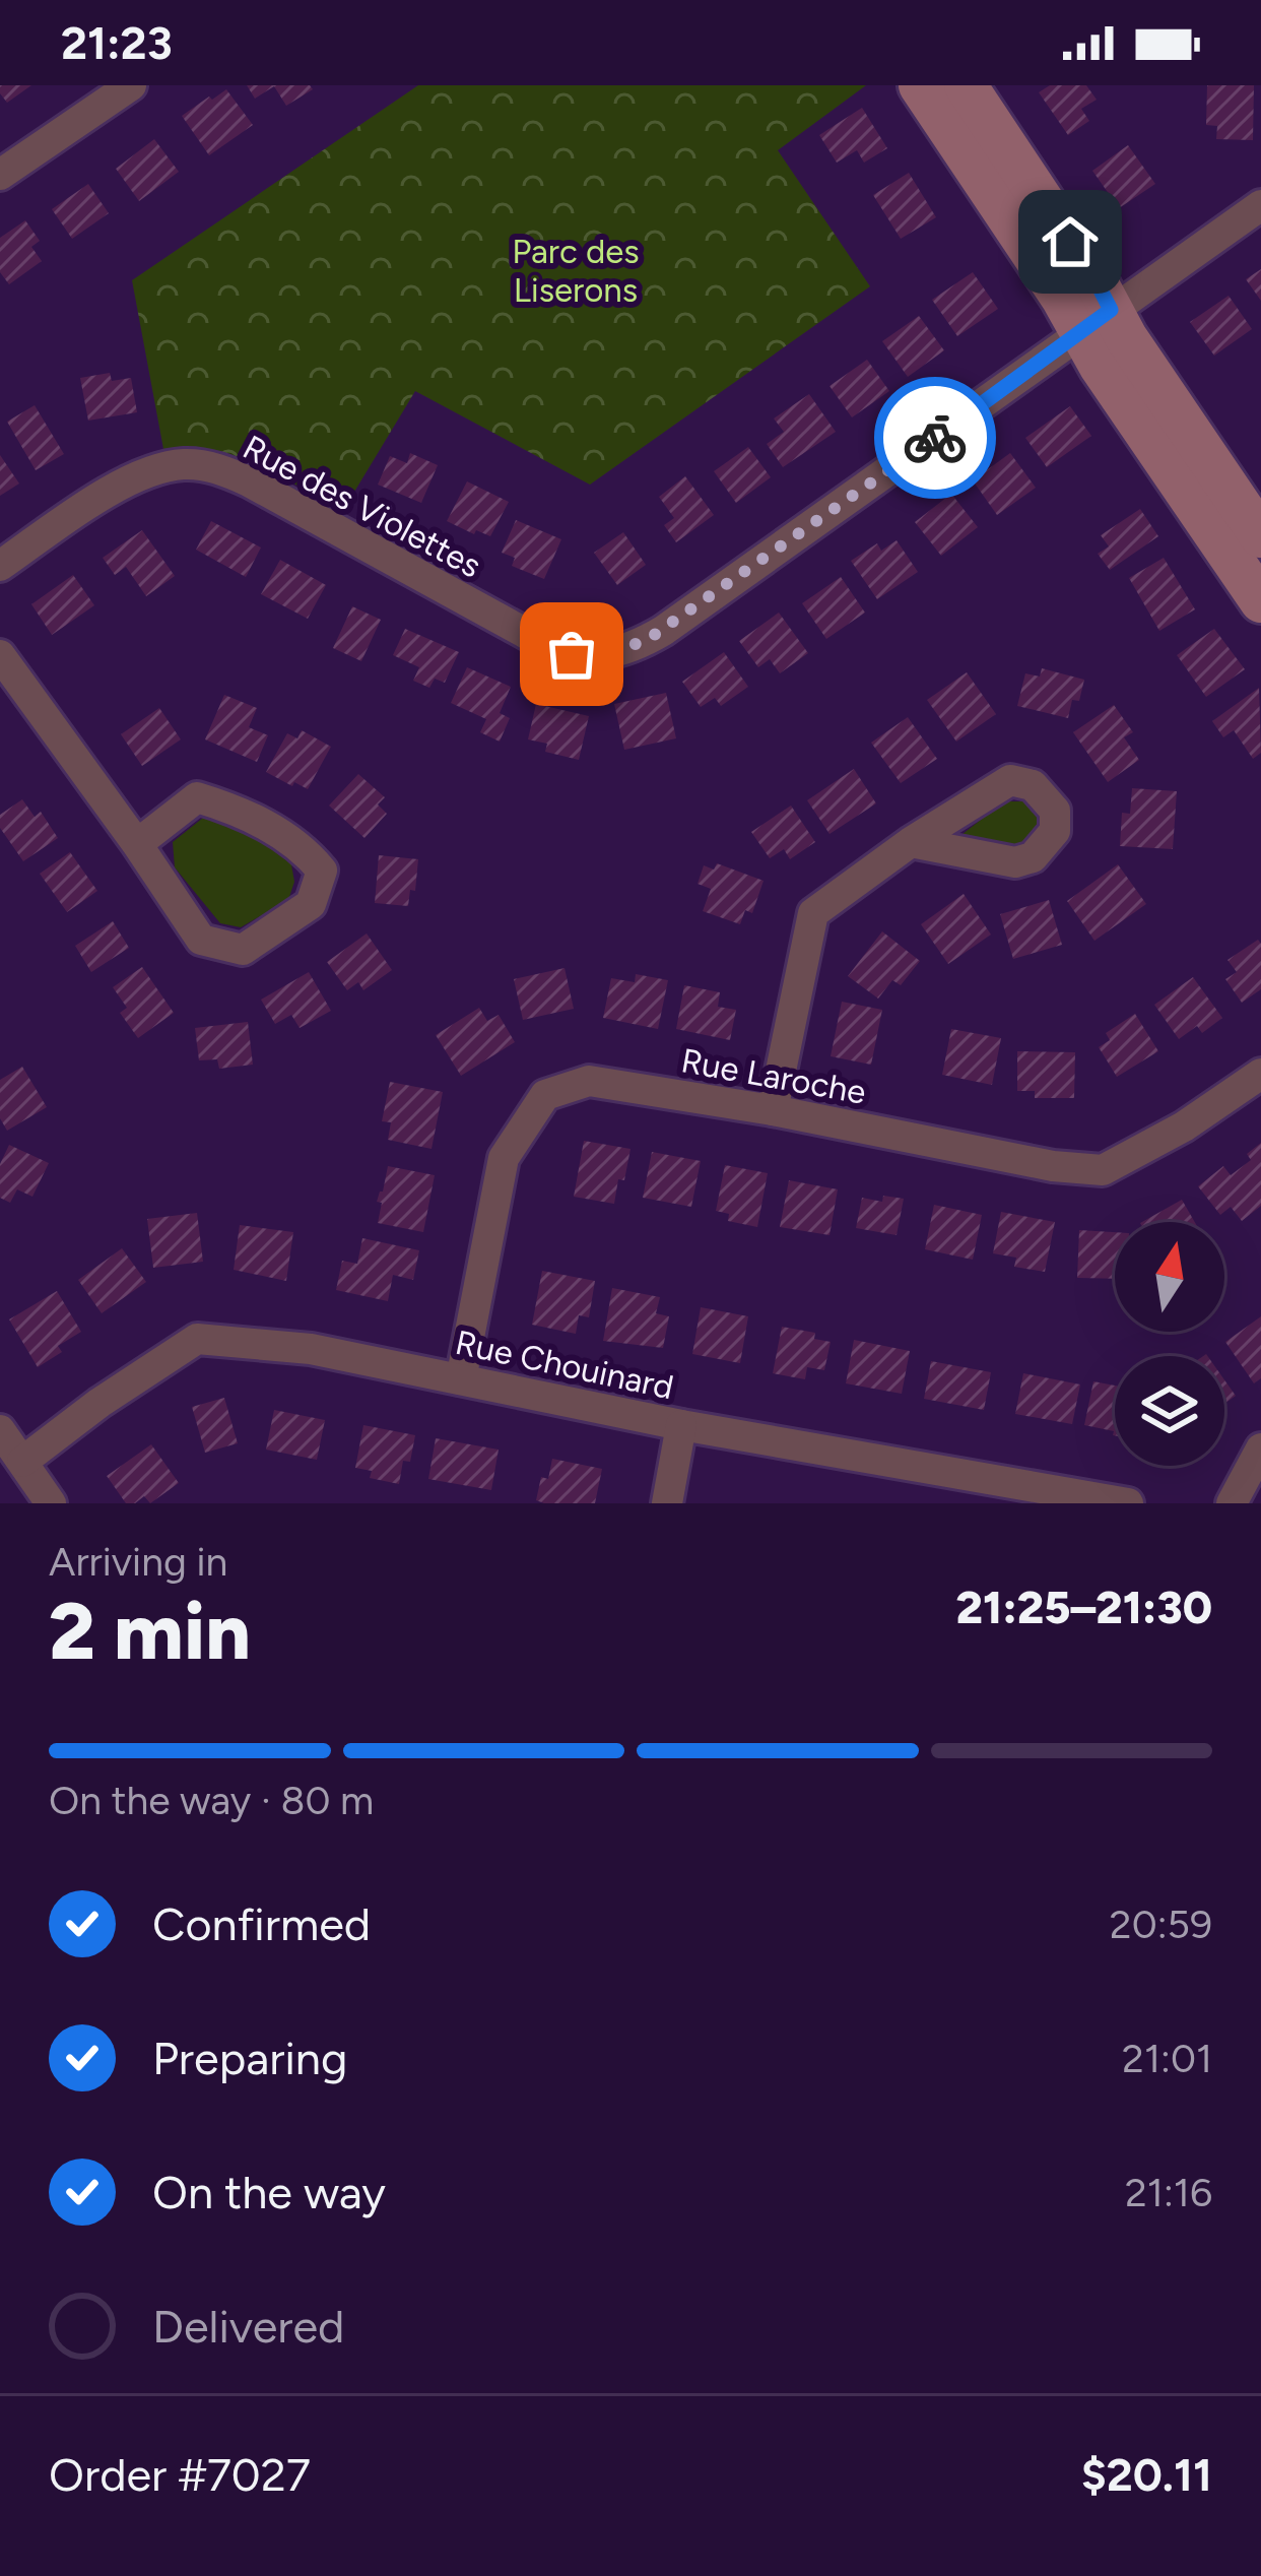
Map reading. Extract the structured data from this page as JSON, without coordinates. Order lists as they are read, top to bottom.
{
  "streets": {
    "street": ["Rue des Violettes", "Rue Laroche", "Rue Chouinard"]
  },
  "crossings": [
    ["Rue Laroche", "Rue Chouinard"]
  ],
  "parks": ["Parc des Liserons"],
  "north": "top",
  "page": {
    "status": "21:23",
    "heading": ["2 min", "Arriving in", "21:25–21:30"],
    "panel": ["Order #7027", "$20.11"],
    "bar": "On the way · 80 m",
    "list": [
      ["Confirmed", "20:59"],
      ["Preparing", "21:01"],
      ["On the way", "21:16"],
      "Delivered"
    ]
  }
}
